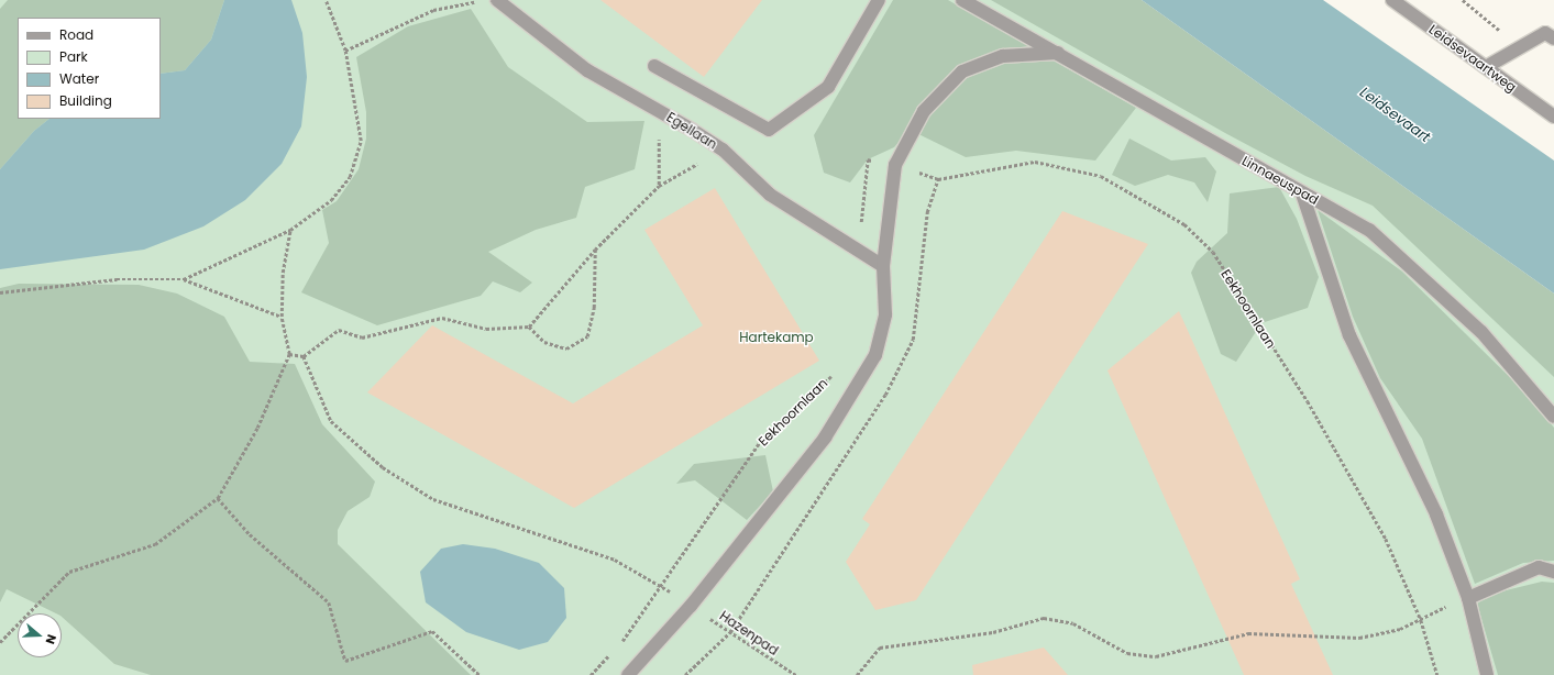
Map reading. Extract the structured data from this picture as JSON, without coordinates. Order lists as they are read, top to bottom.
{
  "streets": {
    "street": ["Leidsevaartweg", "Egellaan", "Linnaeuspad"],
    "path": ["Eekhoornlaan", "Hazenpad"]
  },
  "crossings": [
    ["Egellaan", "Eekhoornlaan"],
    ["Eekhoornlaan", "Hazenpad"]
  ],
  "water": ["Leidsevaart"],
  "parks": ["Hartekamp"],
  "legend": [
    "Road",
    "Park",
    "Water",
    "Building"
  ],
  "north": "right"
}
